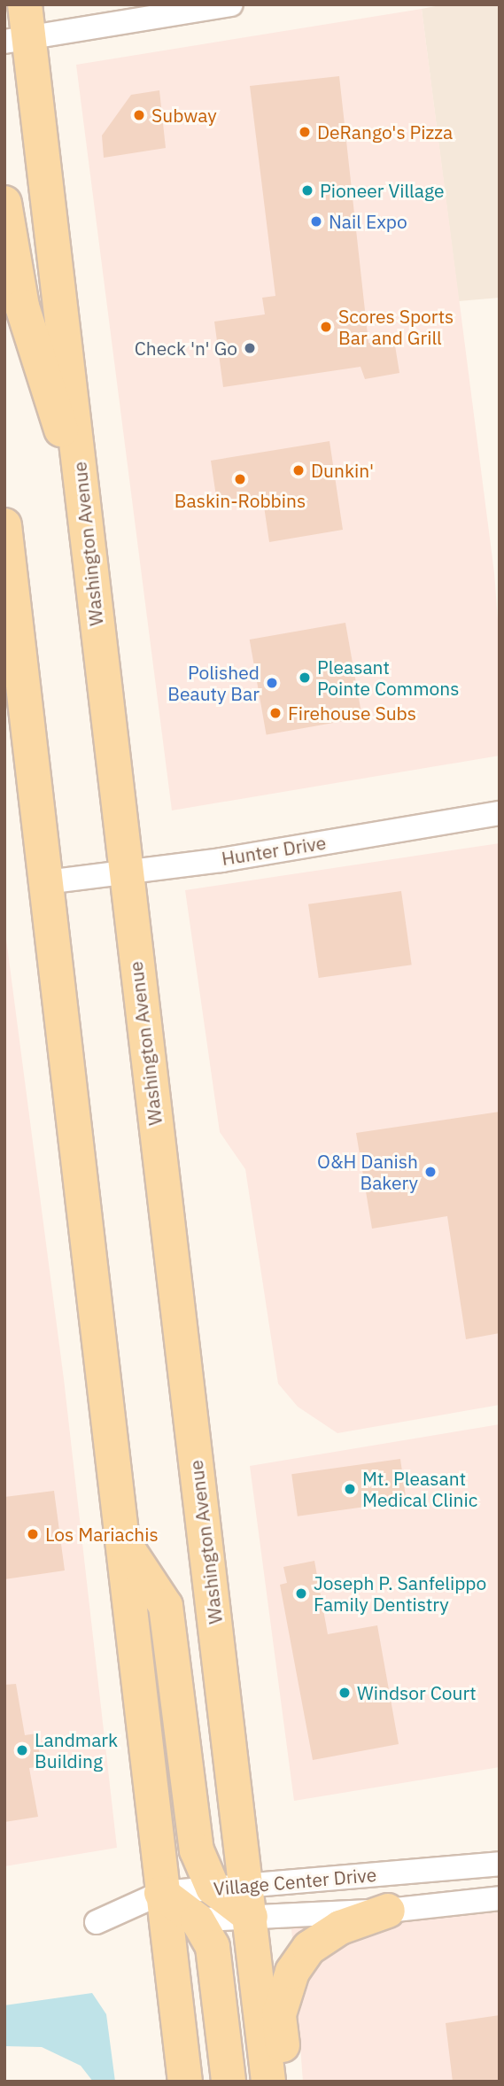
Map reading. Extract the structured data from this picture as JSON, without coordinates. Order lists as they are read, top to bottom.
{
  "streets": {
    "main road": ["Washington Avenue"],
    "street": ["Hunter Drive", "Village Center Drive"]
  },
  "crossings": [
    ["Washington Avenue", "Hunter Drive"],
    ["Washington Avenue", "Village Center Drive"]
  ],
  "places": [
    "Subway",
    "DeRango's Pizza",
    "Pioneer Village",
    "Nail Expo",
    "Scores Sports Bar and Grill",
    "Check 'n' Go",
    "Dunkin'",
    "Baskin-Robbins",
    "Pleasant Pointe Commons",
    "Polished Beauty Bar",
    "Firehouse Subs",
    "O&H Danish Bakery",
    "Mt. Pleasant Medical Clinic",
    "Los Mariachis",
    "Joseph P. Sanfelippo Family Dentistry",
    "Windsor Court",
    "Landmark Building"
  ]
}
